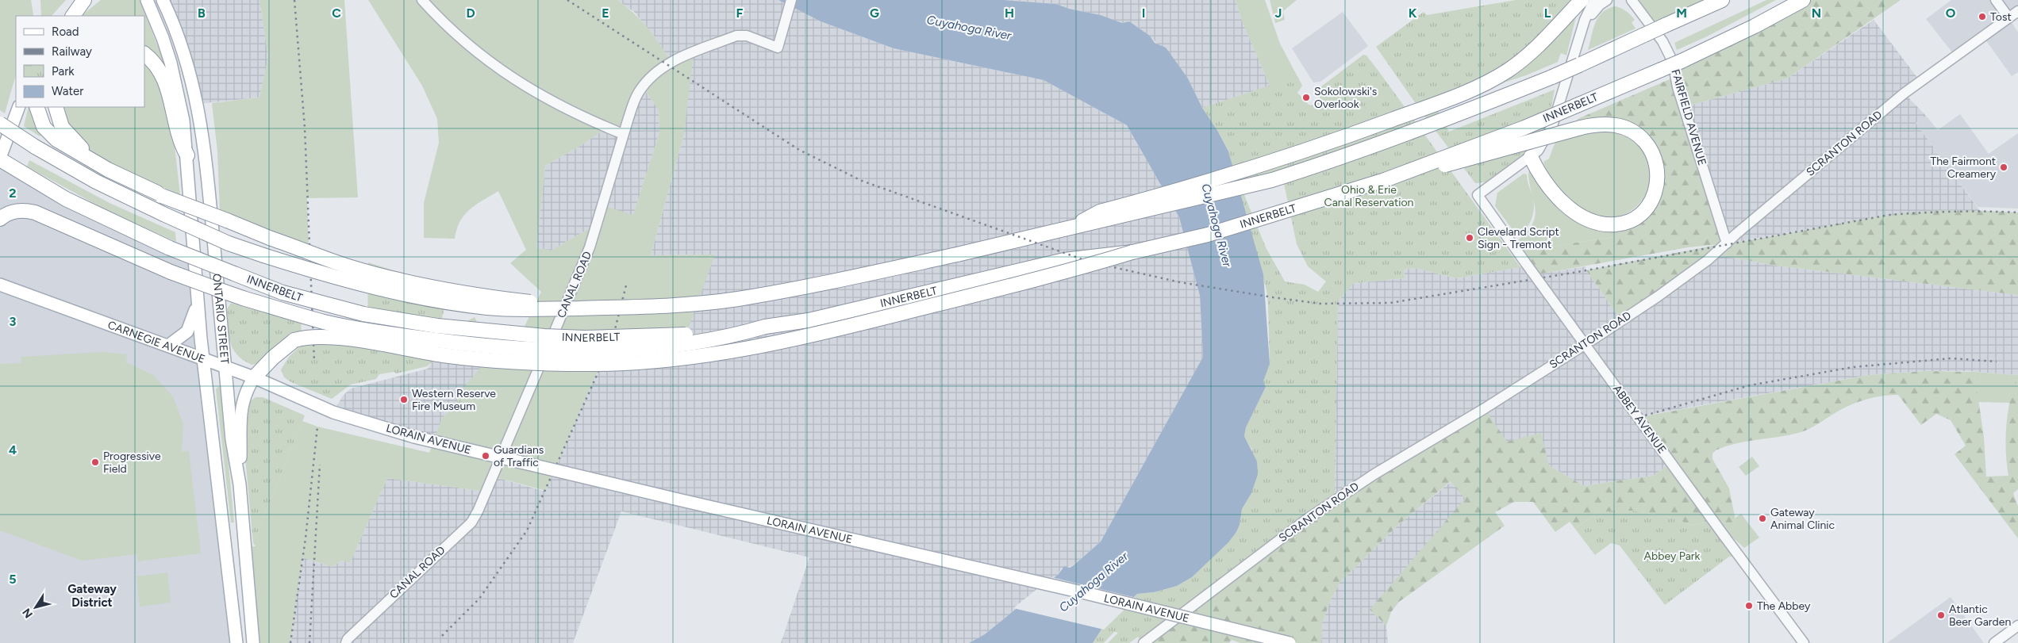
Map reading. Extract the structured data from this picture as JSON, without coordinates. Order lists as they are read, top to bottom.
{
  "streets": {
    "highway": ["INNERBELT"],
    "main road": ["ONTARIO STREET", "CARNEGIE AVENUE", "LORAIN AVENUE"],
    "street": [
      "FAIRFIELD AVENUE",
      "SCRANTON ROAD",
      "CANAL ROAD",
      "ABBEY AVENUE"
    ]
  },
  "crossings": [
    ["FAIRFIELD AVENUE", "SCRANTON ROAD"],
    ["ONTARIO STREET", "CARNEGIE AVENUE"],
    ["CARNEGIE AVENUE", "LORAIN AVENUE"]
  ],
  "districts": ["Gateway District"],
  "water": ["Cuyahoga River"],
  "parks": ["Ohio & Erie Canal Reservation", "Abbey Park"],
  "places": [
    "Tost",
    "Sokolowski's Overlook",
    "The Fairmont Creamery",
    "Cleveland Script Sign - Tremont",
    "Western Reserve Fire Museum",
    "Guardians of Traffic",
    "Progressive Field",
    "Gateway Animal Clinic",
    "The Abbey",
    "Atlantic Beer Garden"
  ],
  "legend": [
    "Road",
    "Railway",
    "Park",
    "Water"
  ],
  "north": "bottom left",
  "grid": {
    "columns": [
      "B",
      "C",
      "D",
      "E",
      "F",
      "G",
      "H",
      "I",
      "J",
      "K",
      "L",
      "M",
      "N",
      "O"
    ],
    "rows": [
      "2",
      "3",
      "4",
      "5"
    ]
  }
}
